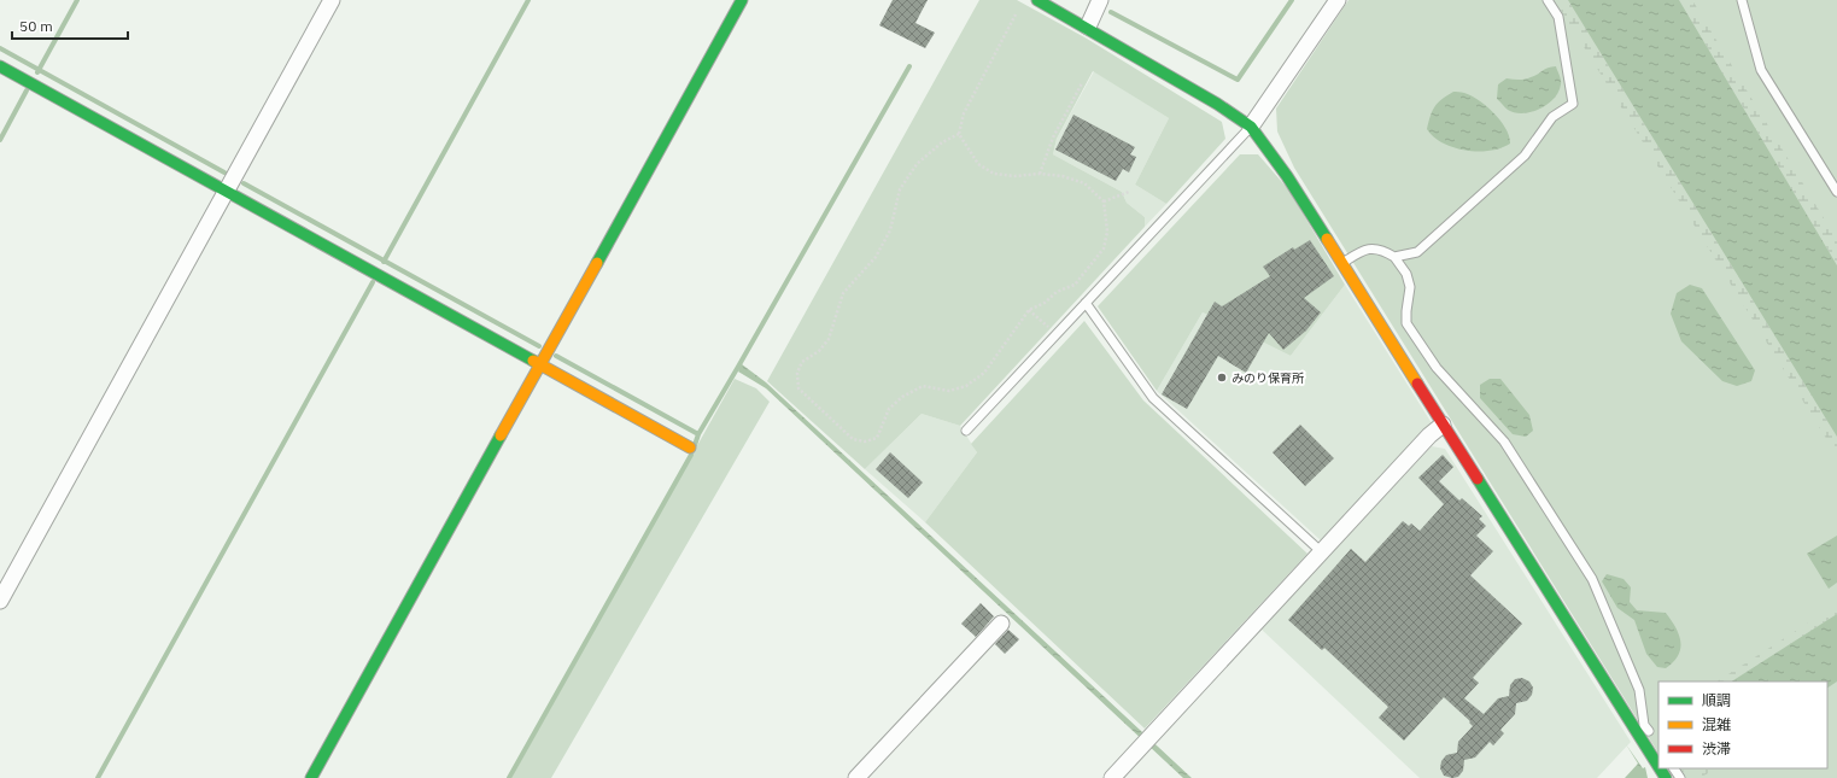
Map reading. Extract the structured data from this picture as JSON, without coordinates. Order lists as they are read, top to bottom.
{
  "places": ["みのり保育所"],
  "legend": ["順調", "混雑", "渋滞"],
  "scale_bar": "50 m"
}
